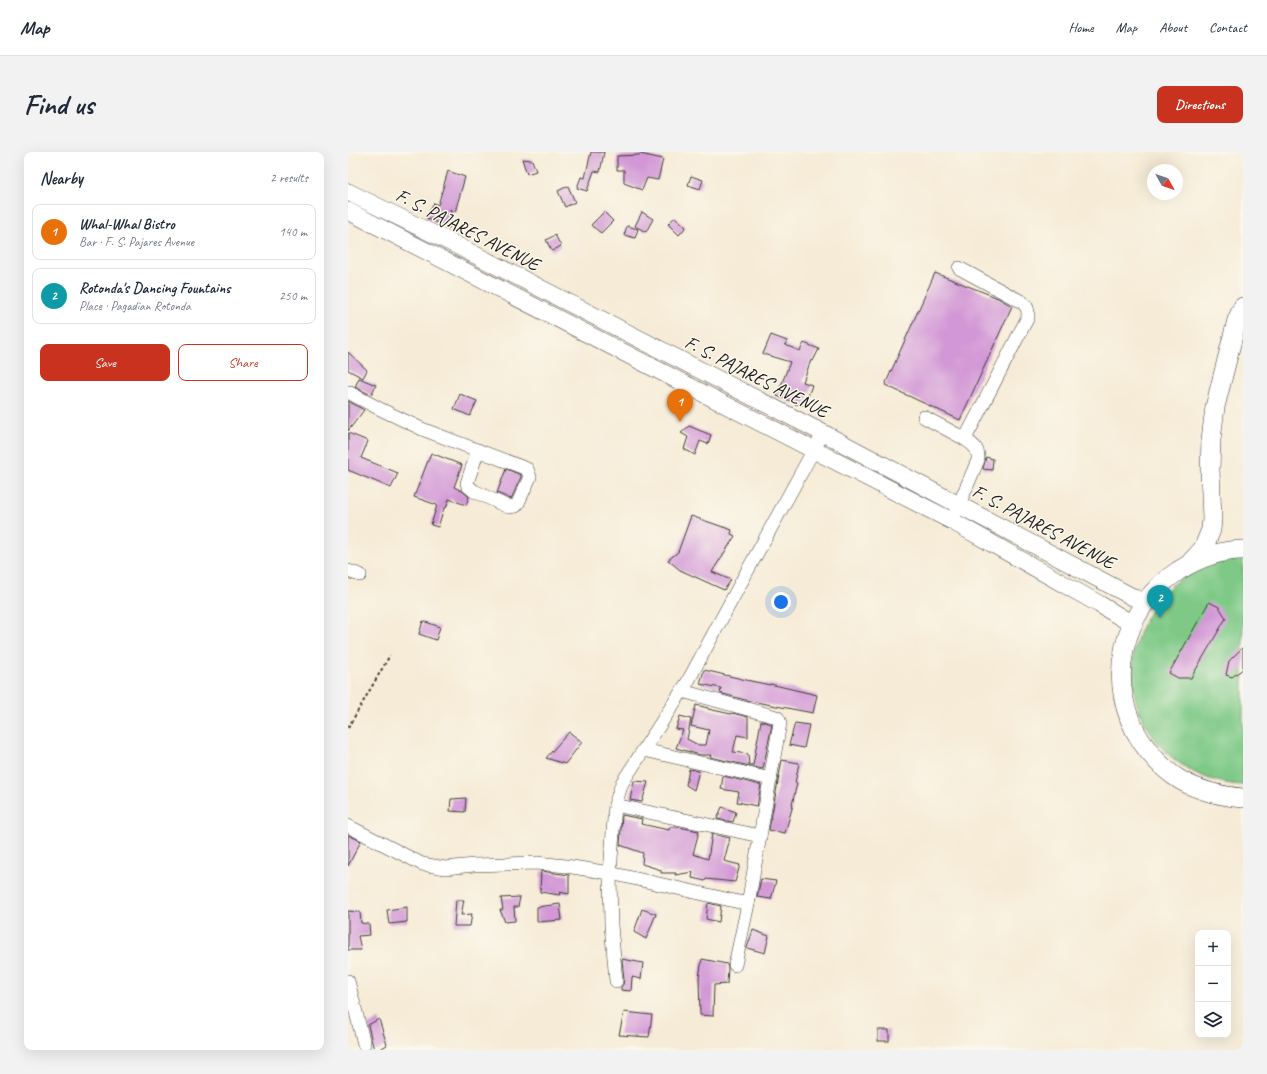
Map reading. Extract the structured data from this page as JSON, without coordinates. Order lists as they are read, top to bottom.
{
  "streets": {
    "main road": ["F. S. PAJARES AVENUE"]
  },
  "north": "bottom right",
  "page": {
    "header": "Map",
    "nav": [
      "Home",
      "Map",
      "About",
      "Contact"
    ],
    "buttons": [
      "Directions",
      ["Save", "Share"]
    ],
    "title": "Find us",
    "heading": ["Nearby", "2 results"],
    "list": [
      {
        "mark": "1",
        "name": "Whal-Whal Bistro",
        "note": "Bar · F. S. Pajares Avenue",
        "value": "140 m"
      },
      {
        "mark": "2",
        "name": "Rotonda's Dancing Fountains",
        "note": "Place · Pagadian Rotonda",
        "value": "250 m"
      }
    ],
    "pins": ["1", "2"],
    "map_buttons": ["+", "−"]
  }
}
